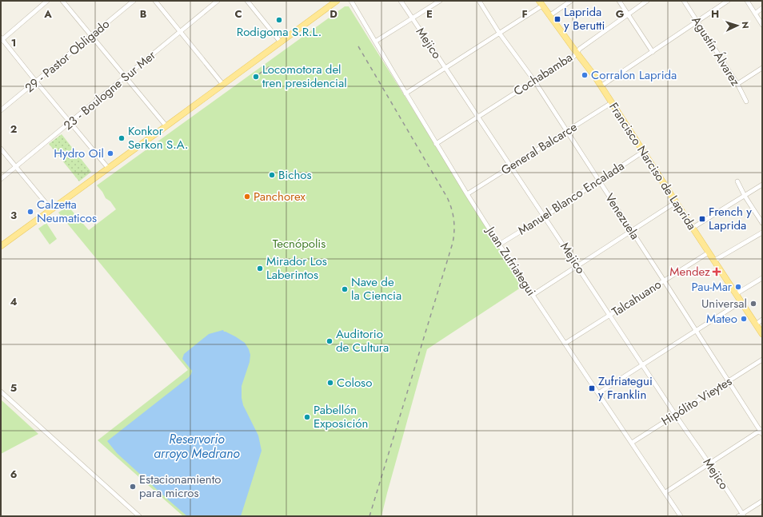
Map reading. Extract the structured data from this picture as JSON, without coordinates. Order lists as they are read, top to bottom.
{
  "streets": {
    "main road": ["Francisco Narciso de Laprida"],
    "street": [
      "Mejico",
      "Agustín Álvarez",
      "29 - Pastor Obligado",
      "Cochabamba",
      "23 - Boulogne Sur Mer",
      "General Balcarce",
      "Manuel Blanco Encalada",
      "Venezuela",
      "Juan Zufriategui",
      "Talcahuano",
      "Hipólito Vieytes"
    ]
  },
  "crossings": [
    ["Mejico", "Cochabamba"],
    ["Mejico", "General Balcarce"],
    ["Mejico", "Manuel Blanco Encalada"],
    ["Mejico", "Talcahuano"],
    ["Mejico", "Hipólito Vieytes"],
    ["Cochabamba", "Francisco Narciso de Laprida"],
    ["Cochabamba", "Venezuela"],
    ["Cochabamba", "Juan Zufriategui"],
    ["General Balcarce", "Francisco Narciso de Laprida"],
    ["General Balcarce", "Venezuela"],
    ["General Balcarce", "Juan Zufriategui"],
    ["Francisco Narciso de Laprida", "Manuel Blanco Encalada"],
    ["Francisco Narciso de Laprida", "Talcahuano"],
    ["Manuel Blanco Encalada", "Venezuela"],
    ["Manuel Blanco Encalada", "Juan Zufriategui"],
    ["Venezuela", "Talcahuano"],
    ["Venezuela", "Hipólito Vieytes"],
    ["Juan Zufriategui", "Talcahuano"],
    ["Juan Zufriategui", "Hipólito Vieytes"]
  ],
  "water": ["Reservorio arroyo Medrano"],
  "parks": ["Tecnópolis"],
  "places": {
    "transit": ["Laprida y Berutti", "French y Laprida", "Zufriategui y Franklin"],
    "other": [
      "Rodigoma S.R.L.",
      "Corralon Laprida",
      "Locomotora del tren presidencial",
      "Konkor Serkon S.A.",
      "Hydro Oil",
      "Bichos",
      "Panchorex",
      "Calzetta Neumaticos",
      "Mirador Los Laberintos",
      "Pau-Mar",
      "Nave de la Ciencia",
      "Universal",
      "Mateo",
      "Auditorio de Cultura",
      "Coloso",
      "Pabellón Exposición",
      "Estacionamiento para micros"
    ],
    "health": ["Mendez"]
  },
  "north": "right",
  "grid": {
    "columns": [
      "A",
      "B",
      "C",
      "D",
      "E",
      "F",
      "G",
      "H"
    ],
    "rows": [
      "1",
      "2",
      "3",
      "4",
      "5",
      "6"
    ]
  }
}
